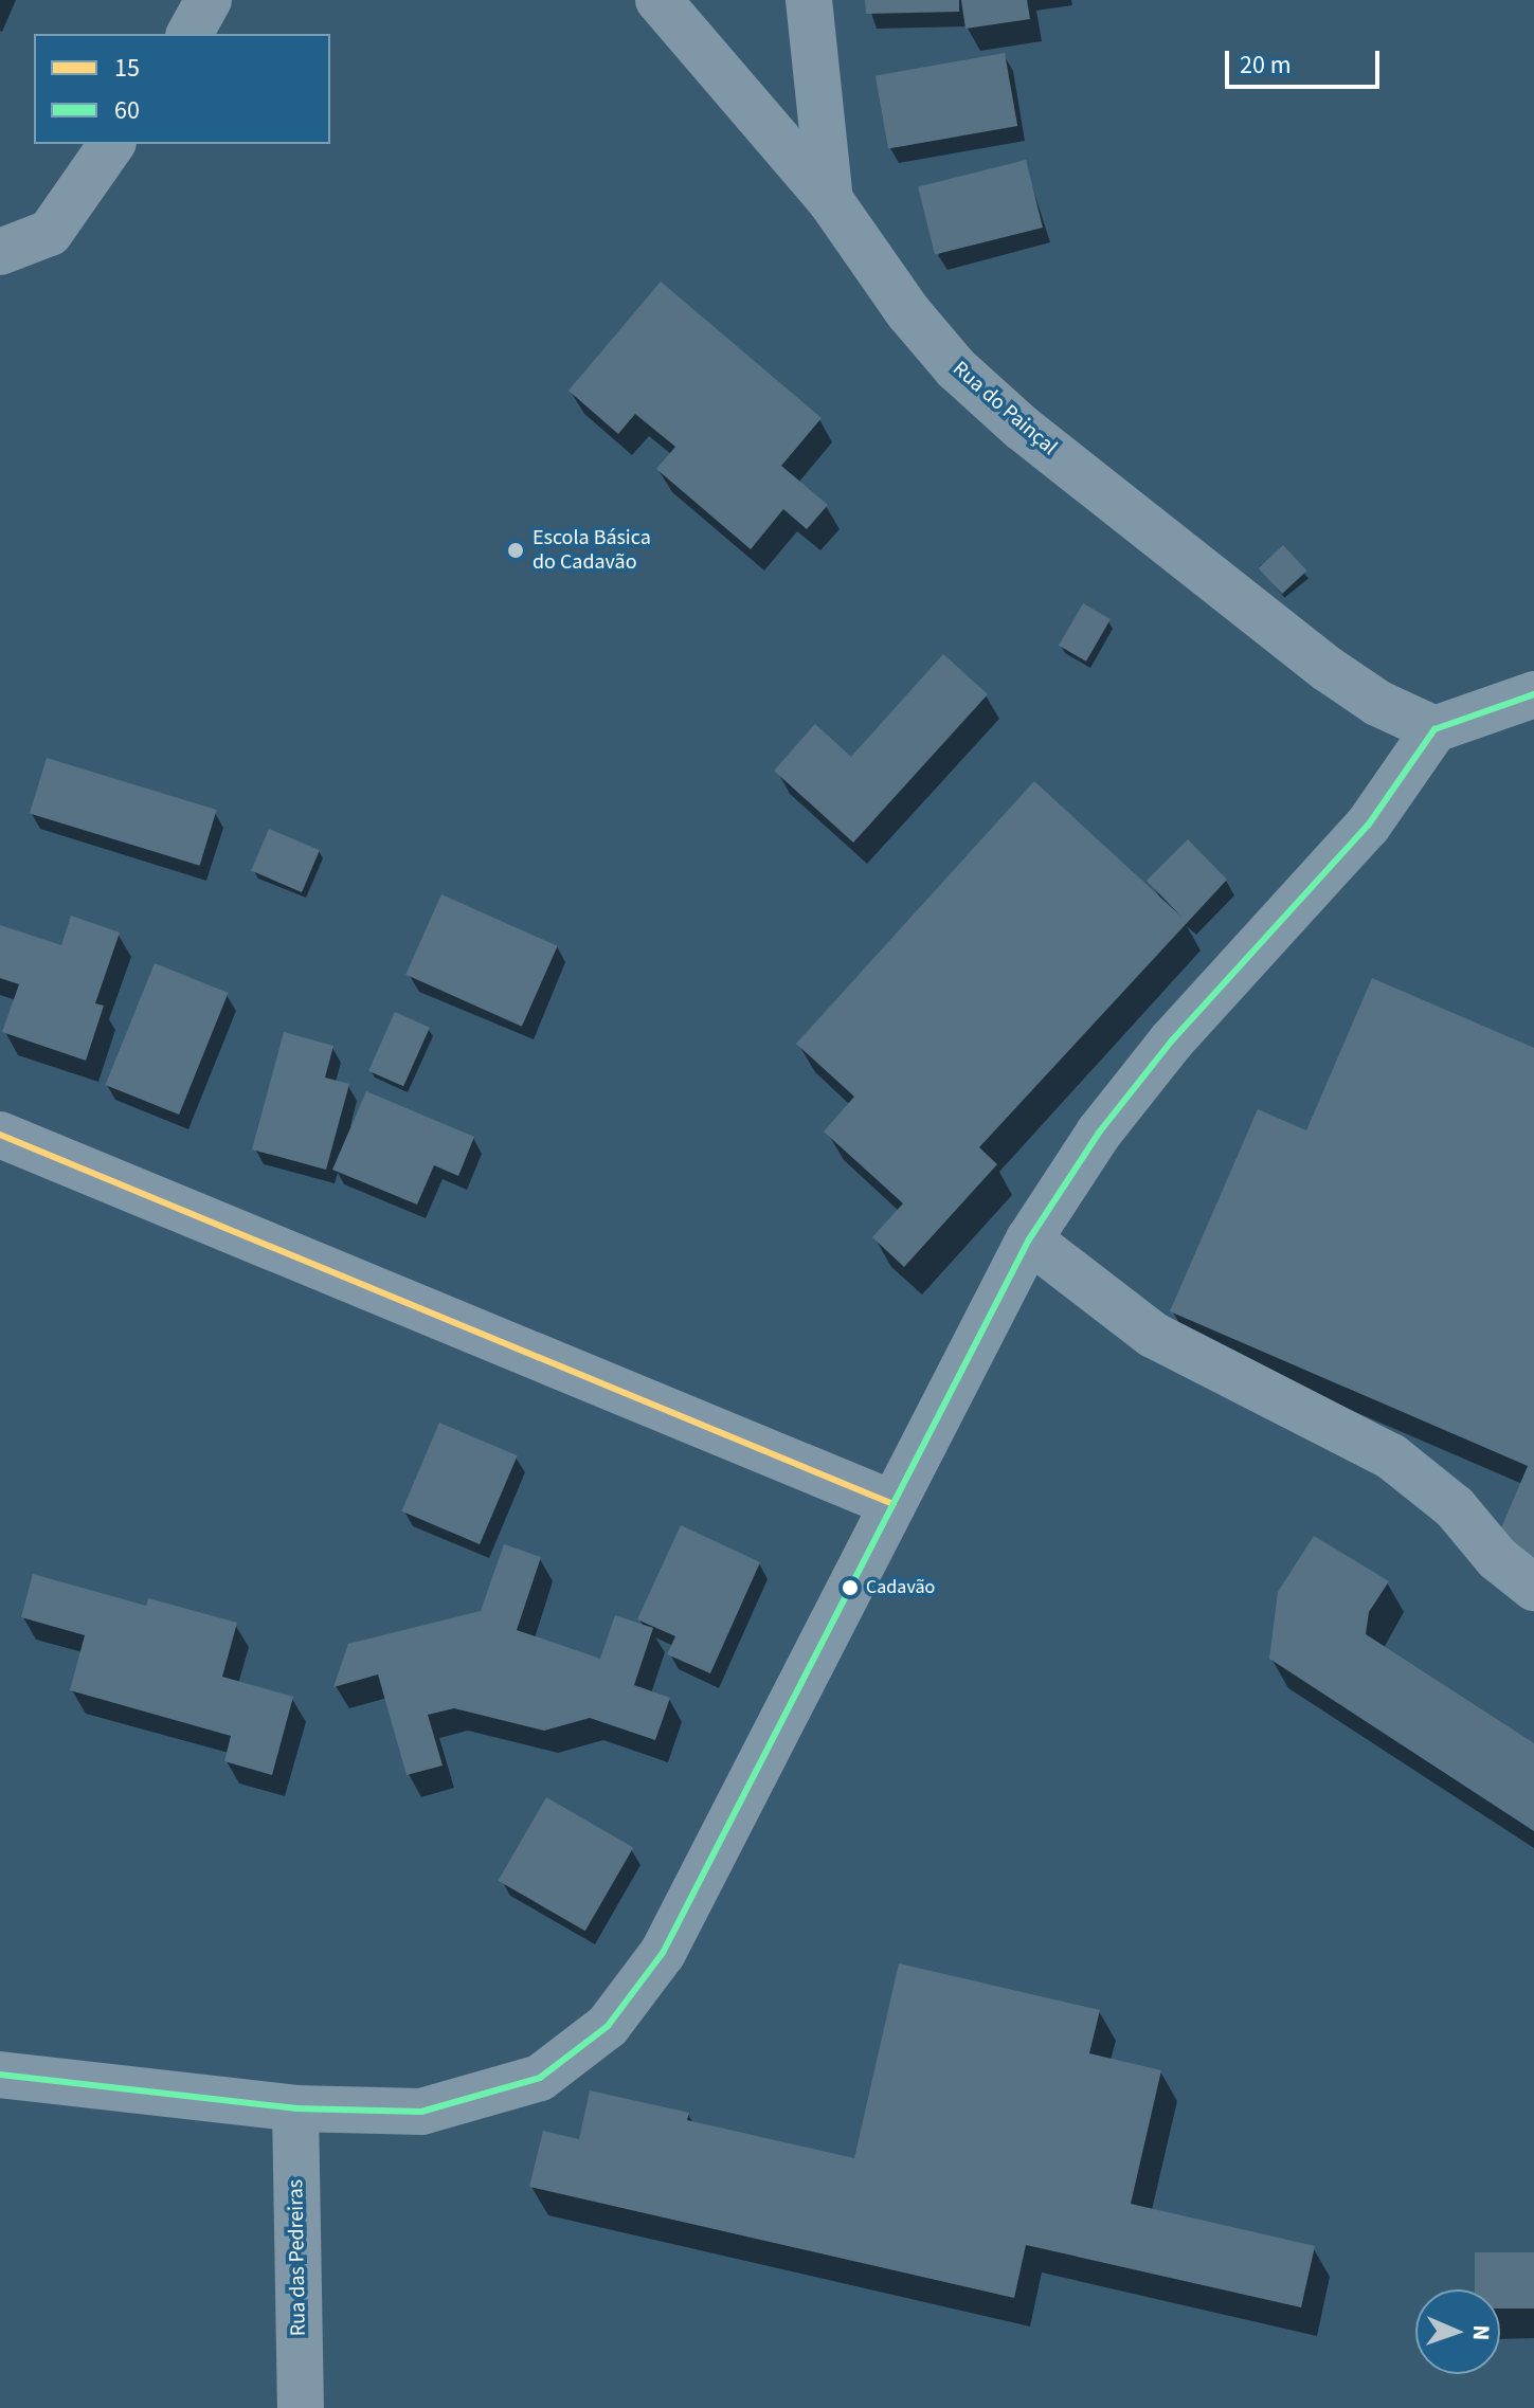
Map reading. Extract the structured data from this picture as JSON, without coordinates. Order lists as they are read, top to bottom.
{
  "streets": {
    "street": ["Rua do Painçal", "Rua das Pedreiras"]
  },
  "places": ["Escola Básica do Cadavão", "Cadavão"],
  "lines": ["transit line 60", "transit line 15"],
  "legend": ["15", "60"],
  "scale_bar": "20 m",
  "north": "right"
}
